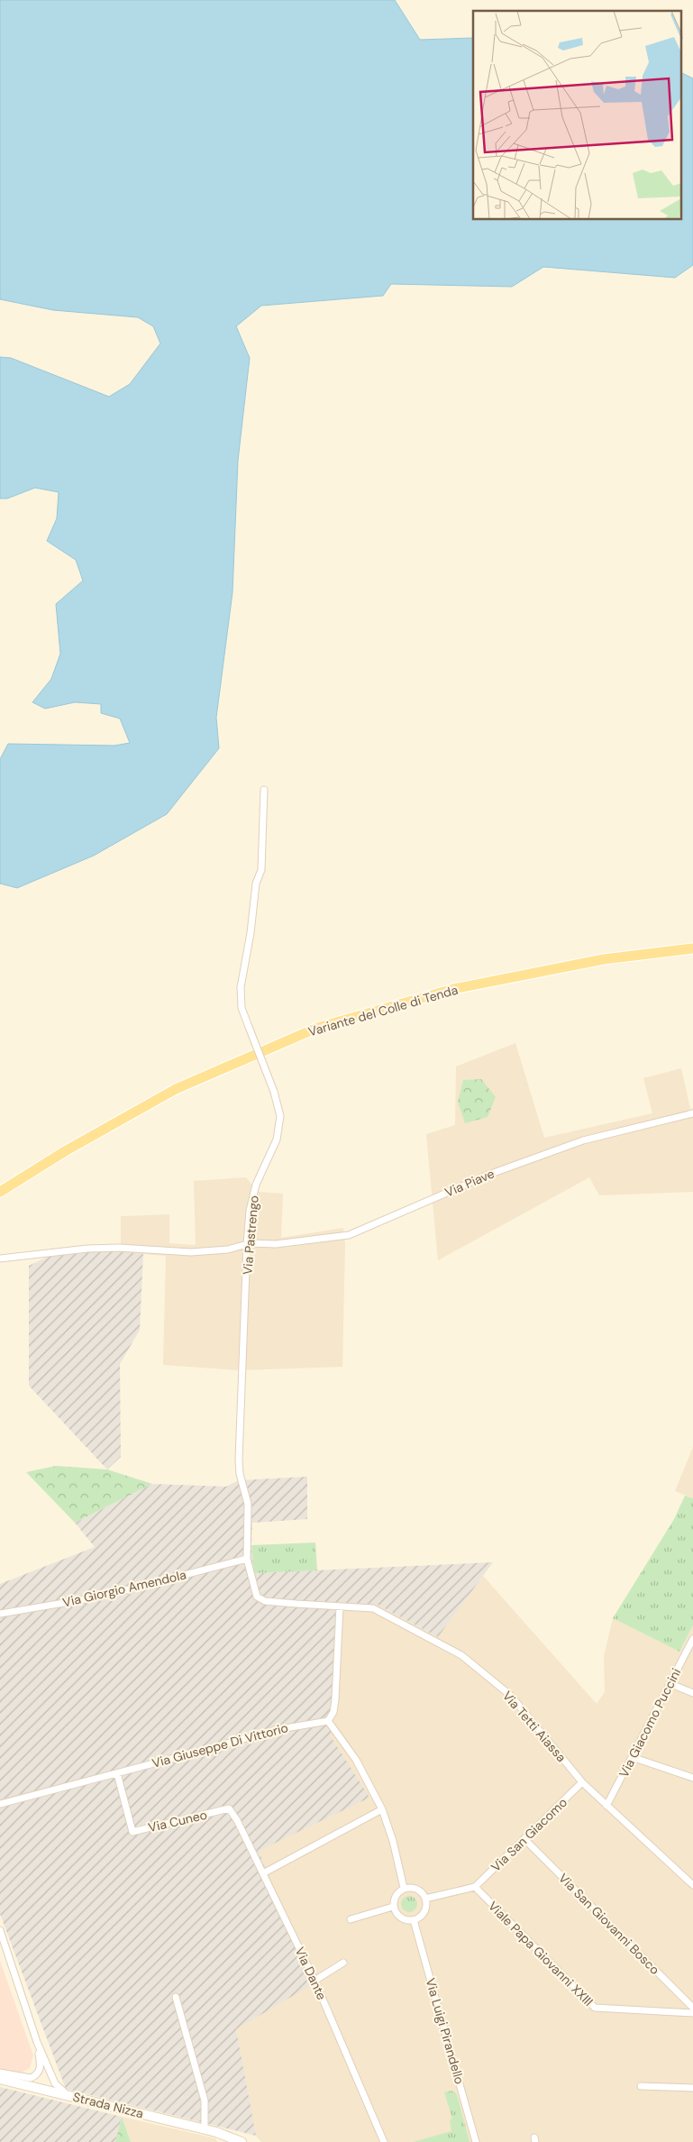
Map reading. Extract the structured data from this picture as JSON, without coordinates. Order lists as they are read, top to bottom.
{
  "streets": {
    "main road": ["Variante del Colle di Tenda"],
    "street": [
      "Via Piave",
      "Via Pastrengo",
      "Via Giorgio Amendola",
      "Via Giacomo Puccini",
      "Via Tetti Aiassa",
      "Via Giuseppe Di Vittorio",
      "Via Cuneo",
      "Via San Giacomo",
      "Via San Giovanni Bosco",
      "Viale Papa Giovanni XXIII",
      "Via Dante",
      "Via Luigi Pirandello",
      "Strada Nizza"
    ]
  },
  "crossings": [
    ["Via Piave", "Via Pastrengo"],
    ["Via Pastrengo", "Via Giorgio Amendola"],
    ["Via Pastrengo", "Via Tetti Aiassa"],
    ["Via Giorgio Amendola", "Via Tetti Aiassa"],
    ["Via Giacomo Puccini", "Via Tetti Aiassa"],
    ["Via Tetti Aiassa", "Via San Giacomo"],
    ["Via Giuseppe Di Vittorio", "Via Cuneo"],
    ["Via Cuneo", "Via Dante"],
    ["Via San Giacomo", "Via San Giovanni Bosco"],
    ["Via San Giacomo", "Viale Papa Giovanni XXIII"]
  ]
}
